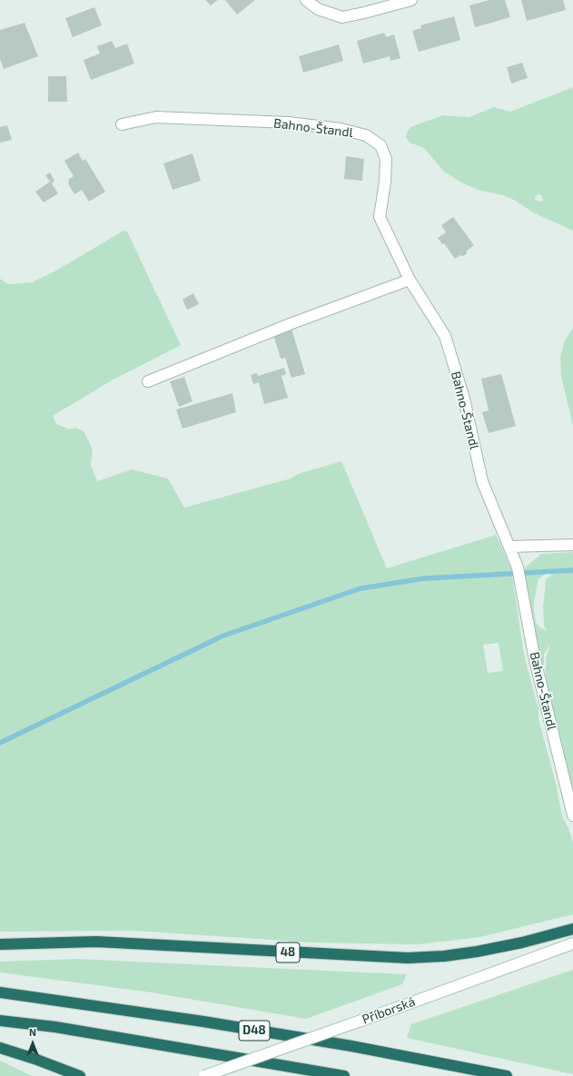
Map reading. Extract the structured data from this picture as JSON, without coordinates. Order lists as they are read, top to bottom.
{
  "streets": {
    "highway": ["48", "D48"],
    "street": ["Bahno-Štandl", "Příborská"]
  },
  "north": "top"
}
